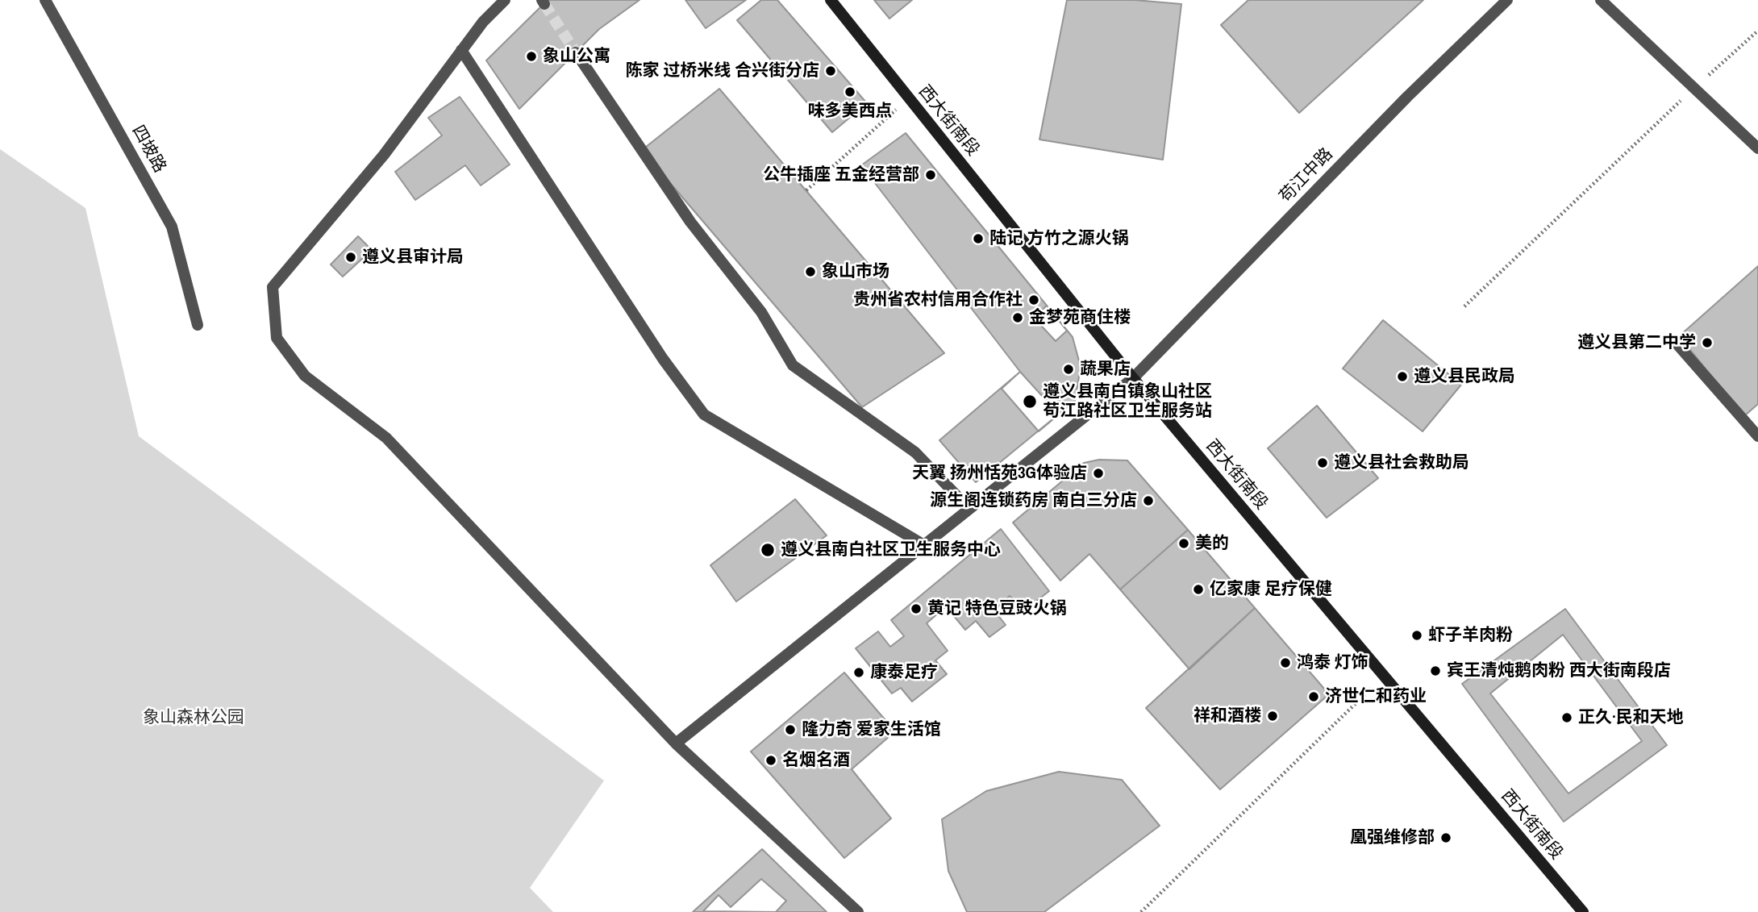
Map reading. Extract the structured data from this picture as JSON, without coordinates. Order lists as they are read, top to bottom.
{
  "streets": {
    "main road": ["西大街南段"],
    "street": ["四坡路", "苟江中路"]
  },
  "crossings": [
    ["西大街南段", "苟江中路"]
  ],
  "parks": ["象山森林公园"],
  "places": [
    "象山公寓",
    "陈家 过桥米线 合兴街分店",
    "味多美西点",
    "公牛插座 五金经营部",
    "陆记 方竹之源火锅",
    "遵义县审计局",
    "象山市场",
    "贵州省农村信用合作社",
    "金梦苑商住楼",
    "遵义县第二中学",
    "蔬果店",
    "遵义县民政局",
    "遵义县南白镇象山社区 苟江路社区卫生服务站",
    "遵义县社会救助局",
    "天翼 扬州恬苑3G体验店",
    "源生阁连锁药房 南白三分店",
    "美的",
    "遵义县南白社区卫生服务中心",
    "亿家康 足疗保健",
    "黄记 特色豆豉火锅",
    "虾子羊肉粉",
    "鸿泰 灯饰",
    "宾王清炖鹅肉粉 西大街南段店",
    "康泰足疗",
    "济世仁和药业",
    "祥和酒楼",
    "正久·民和天地",
    "隆力奇 爱家生活馆",
    "名烟名酒",
    "凰强维修部"
  ]
}
